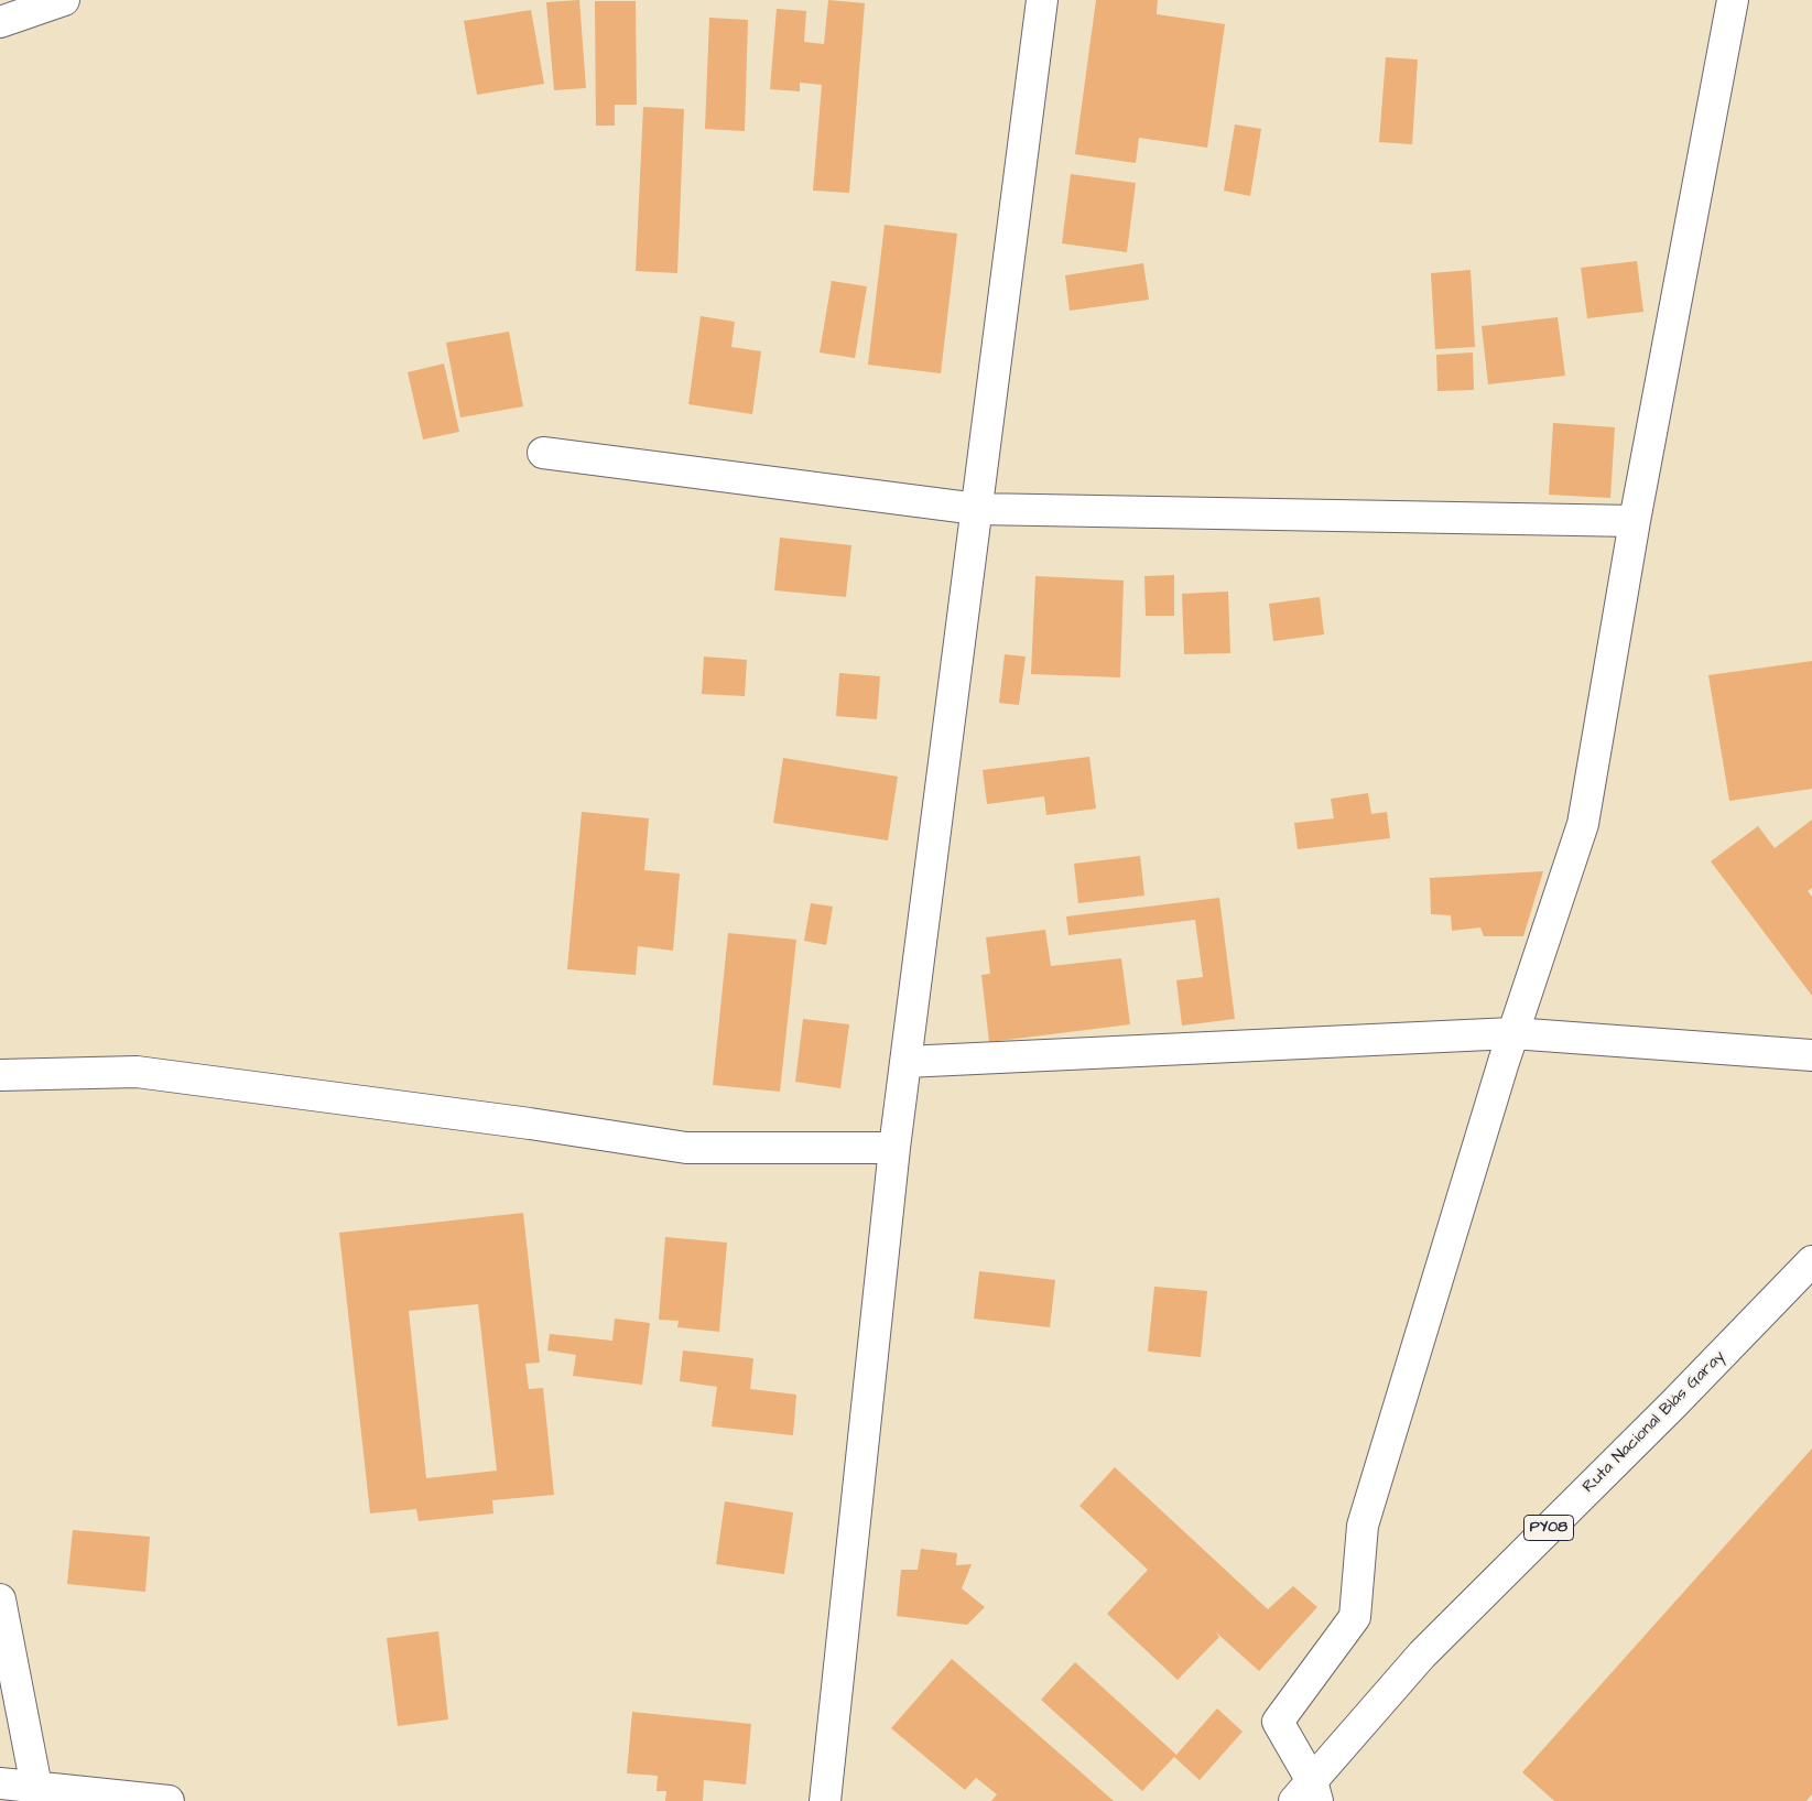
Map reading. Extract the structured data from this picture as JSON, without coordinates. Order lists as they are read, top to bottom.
{
  "streets": {
    "main road": ["Ruta Nacional Blás Garay", "PY08"]
  }
}
